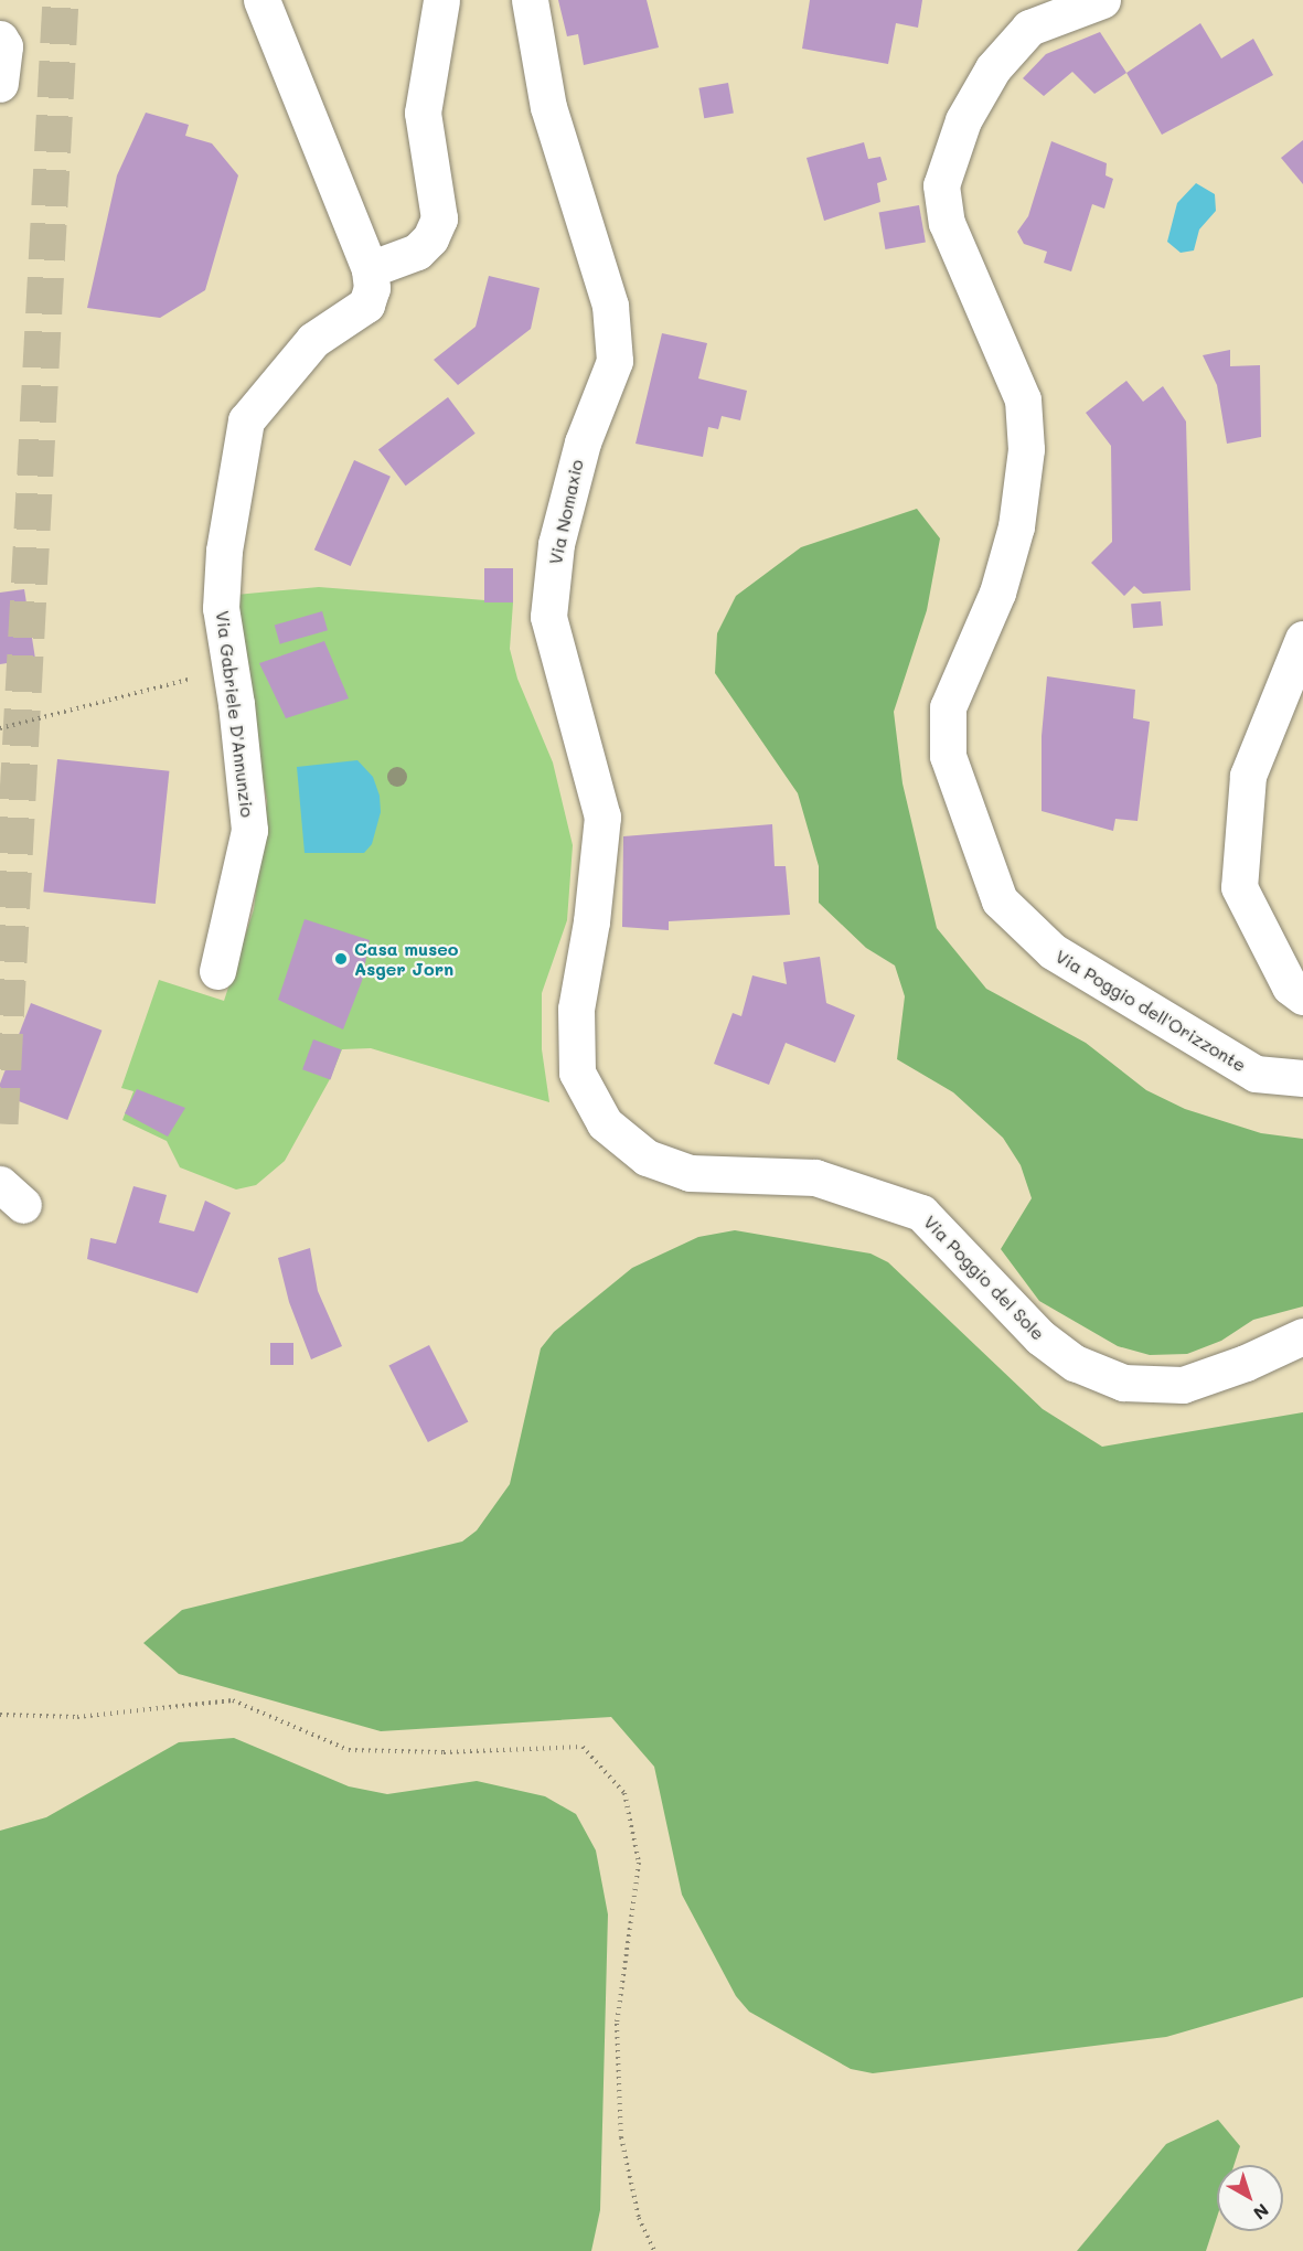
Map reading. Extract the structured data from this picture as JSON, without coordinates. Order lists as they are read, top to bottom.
{
  "streets": {
    "street": [
      "Via Nomaxio",
      "Via Gabriele D'Annunzio",
      "Via Poggio dell'Orizzonte",
      "Via Poggio del Sole"
    ]
  },
  "crossings": [
    ["Via Nomaxio", "Via Poggio del Sole"]
  ],
  "places": ["Casa museo Asger Jorn"],
  "north": "bottom right"
}
